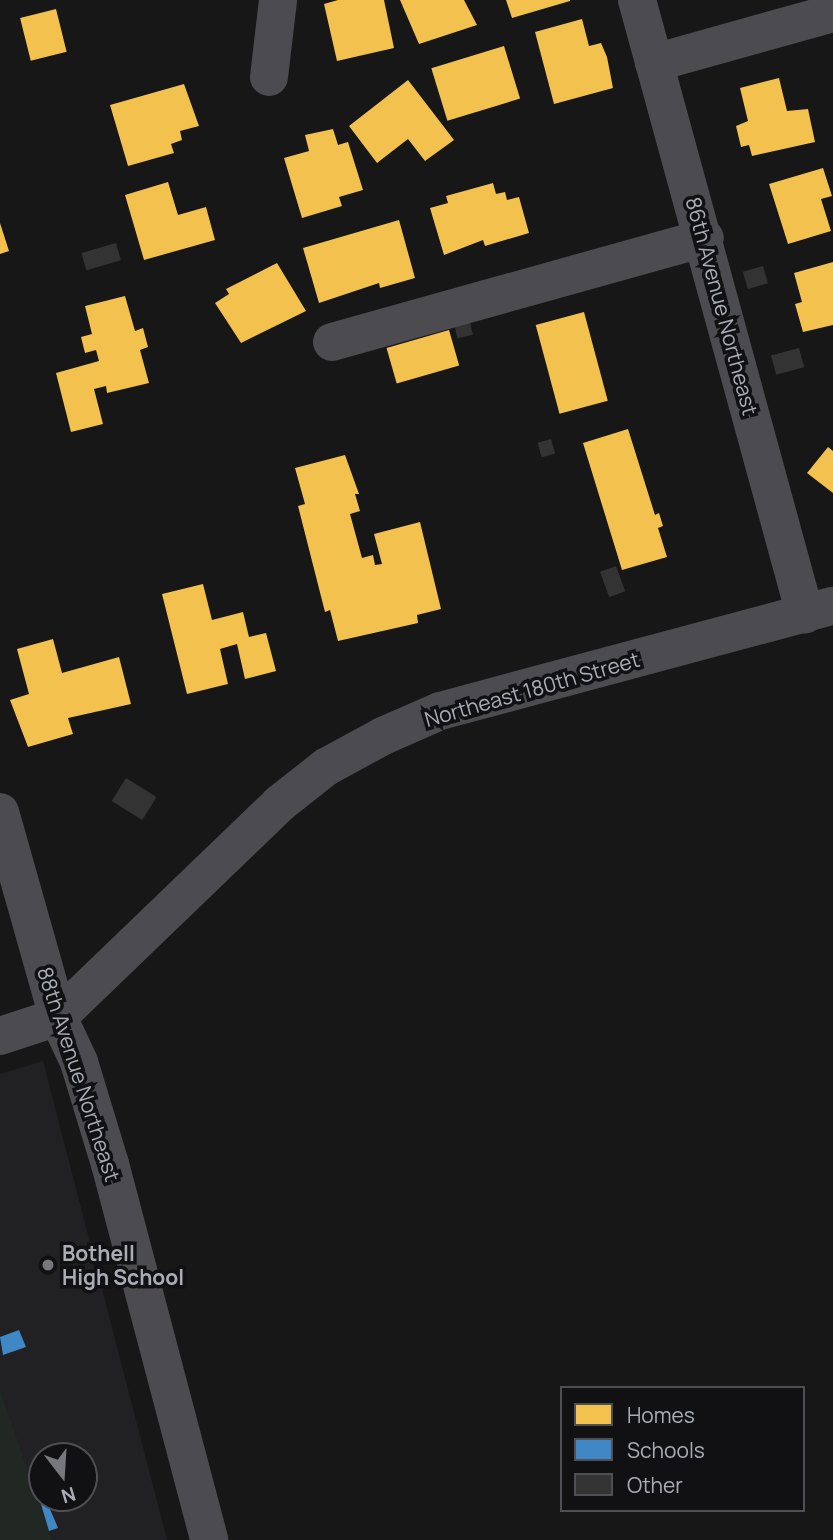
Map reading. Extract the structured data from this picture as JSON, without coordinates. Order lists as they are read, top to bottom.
{
  "streets": {
    "street": ["86th Avenue Northeast", "Northeast 180th Street", "88th Avenue Northeast"]
  },
  "crossings": [
    ["86th Avenue Northeast", "Northeast 180th Street"],
    ["Northeast 180th Street", "88th Avenue Northeast"]
  ],
  "places": ["Bothell High School"],
  "legend": ["Homes", "Schools", "Other"],
  "north": "bottom"
}
